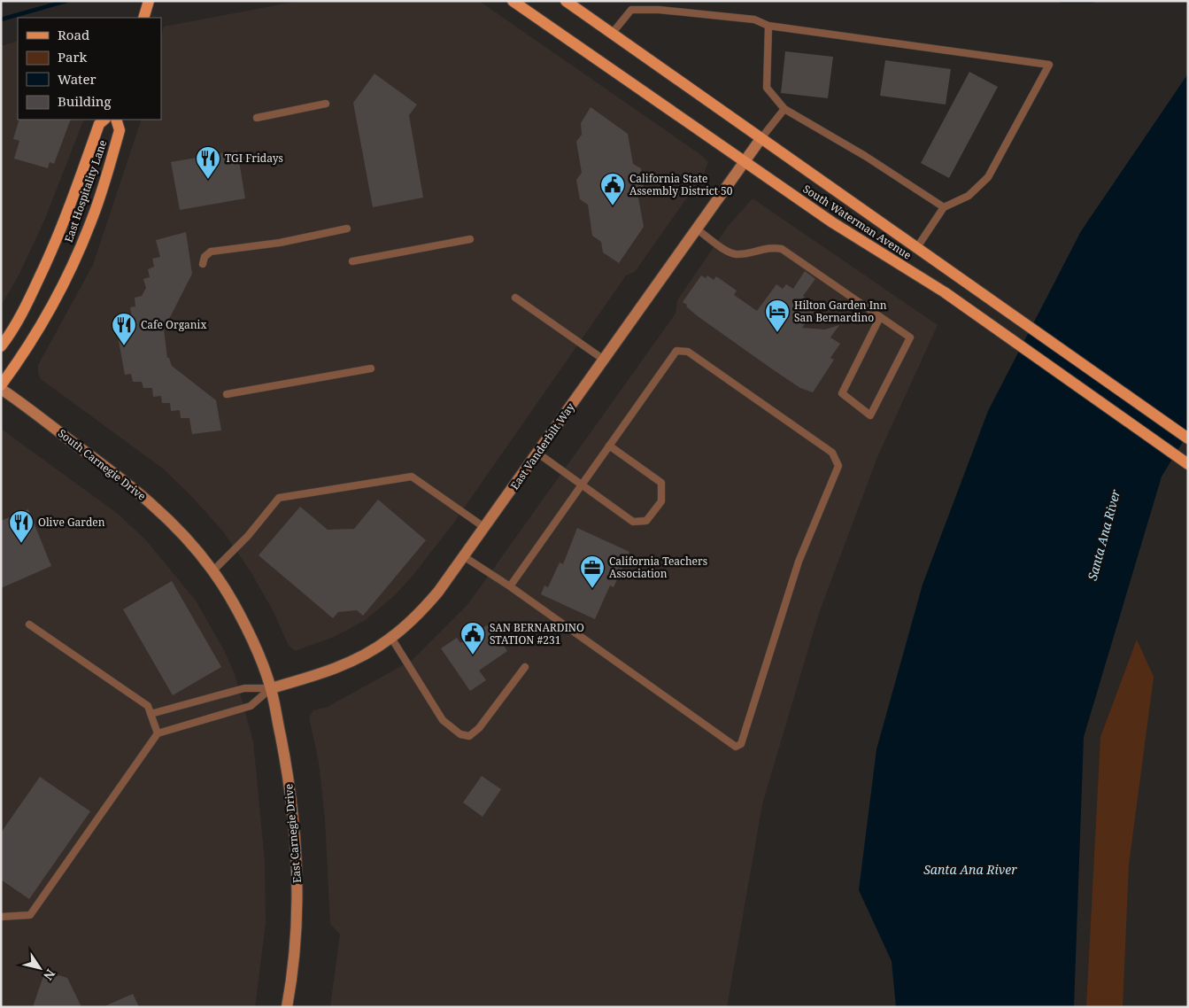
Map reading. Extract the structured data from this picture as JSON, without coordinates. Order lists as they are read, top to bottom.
{
  "streets": {
    "main road": ["East Hospitality Lane", "South Waterman Avenue"],
    "street": ["East Vanderbilt Way", "South Carnegie Drive", "East Carnegie Drive"]
  },
  "crossings": [
    ["South Waterman Avenue", "East Vanderbilt Way"],
    ["East Vanderbilt Way", "South Carnegie Drive"],
    ["East Vanderbilt Way", "East Carnegie Drive"],
    ["South Carnegie Drive", "East Carnegie Drive"]
  ],
  "water": ["Santa Ana River"],
  "places": {
    "restaurant": ["TGI Fridays", "Cafe Organix", "Olive Garden"],
    "public building": ["California State Assembly District 50", "SAN BERNARDINO STATION #231"],
    "hotel": ["Hilton Garden Inn San Bernardino"],
    "office": ["California Teachers Association"]
  },
  "legend": [
    "Road",
    "Park",
    "Water",
    "Building"
  ],
  "north": "bottom right"
}
